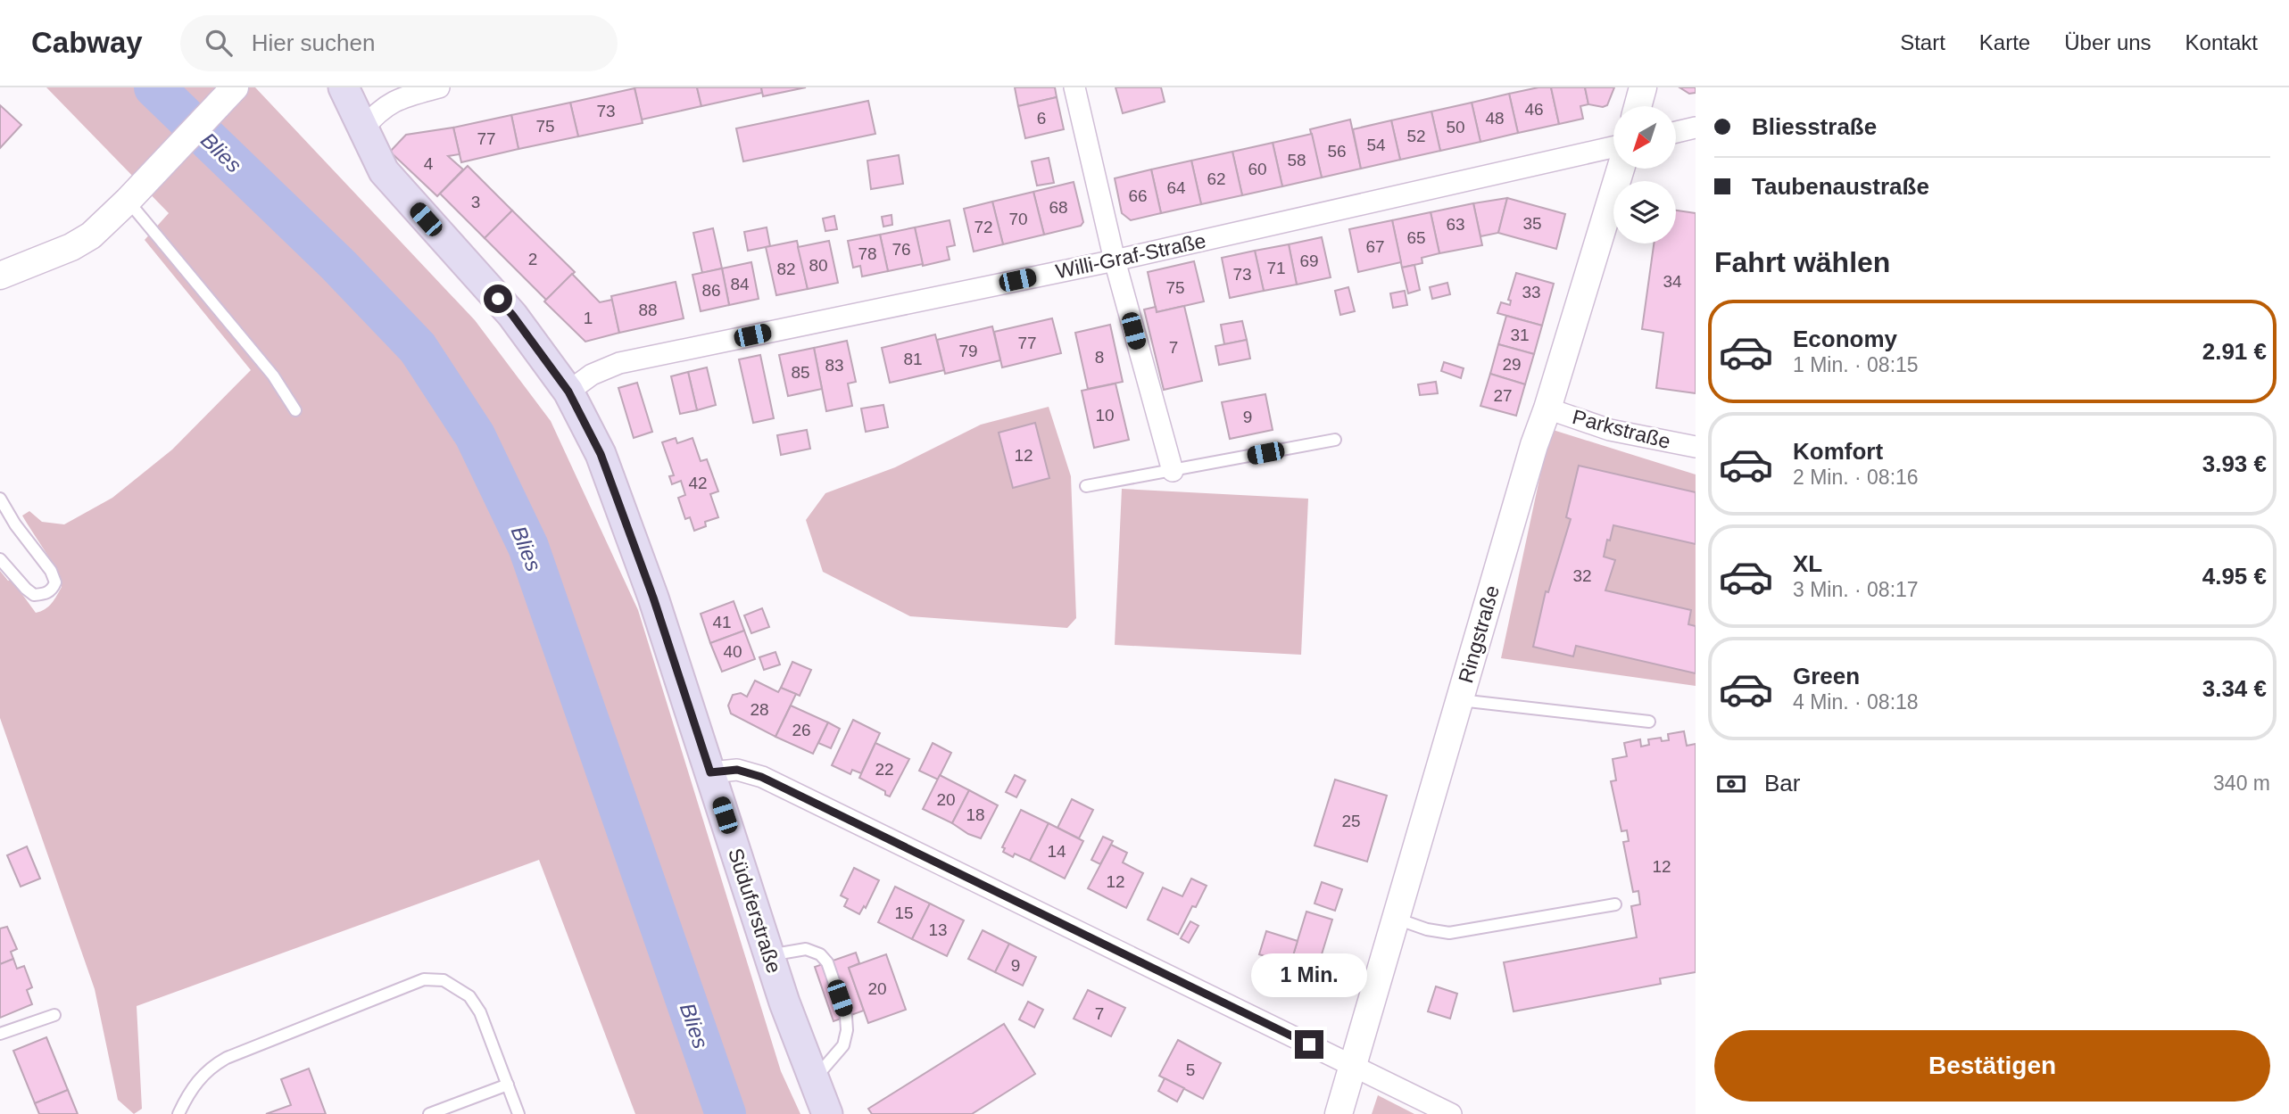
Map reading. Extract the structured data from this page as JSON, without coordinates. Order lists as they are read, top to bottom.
{
  "streets": {
    "main road": ["Süduferstraße"],
    "street": ["Willi-Graf-Straße", "Parkstraße", "Ringstraße"]
  },
  "crossings": [
    ["Willi-Graf-Straße", "Süduferstraße"],
    ["Parkstraße", "Ringstraße"]
  ],
  "water": ["Blies"],
  "house_numbers": [
    "46",
    "73",
    "6",
    "48",
    "75",
    "50",
    "52",
    "77",
    "54",
    "56",
    "58",
    "4",
    "60",
    "62",
    "64",
    "66",
    "3",
    "68",
    "70",
    "35",
    "63",
    "72",
    "65",
    "67",
    "76",
    "78",
    "2",
    "69",
    "80",
    "71",
    "82",
    "73",
    "34",
    "84",
    "75",
    "86",
    "33",
    "88",
    "1",
    "31",
    "77",
    "7",
    "79",
    "8",
    "81",
    "29",
    "83",
    "85",
    "27",
    "10",
    "9",
    "12",
    "42",
    "32",
    "41",
    "40",
    "28",
    "26",
    "22",
    "20",
    "18",
    "25",
    "14",
    "12",
    "12",
    "15",
    "13",
    "9",
    "20",
    "7",
    "5"
  ],
  "north": "bottom left",
  "page": {
    "header": "Cabway",
    "search": "Hier suchen",
    "nav": [
      "Start",
      "Karte",
      "Über uns",
      "Kontakt"
    ],
    "banner": ["Bliesstraße", "Taubenaustraße"],
    "heading": "Fahrt wählen",
    "list": [
      {
        "name": "Economy",
        "note": "1 Min. · 08:15",
        "value": "2.91 €"
      },
      {
        "name": "Komfort",
        "note": "2 Min. · 08:16",
        "value": "3.93 €"
      },
      {
        "name": "XL",
        "note": "3 Min. · 08:17",
        "value": "4.95 €"
      },
      {
        "name": "Green",
        "note": "4 Min. · 08:18",
        "value": "3.34 €"
      }
    ],
    "pay": ["Bar", "340 m"],
    "bubble": "1 Min.",
    "buttons": "Bestätigen"
  }
}
